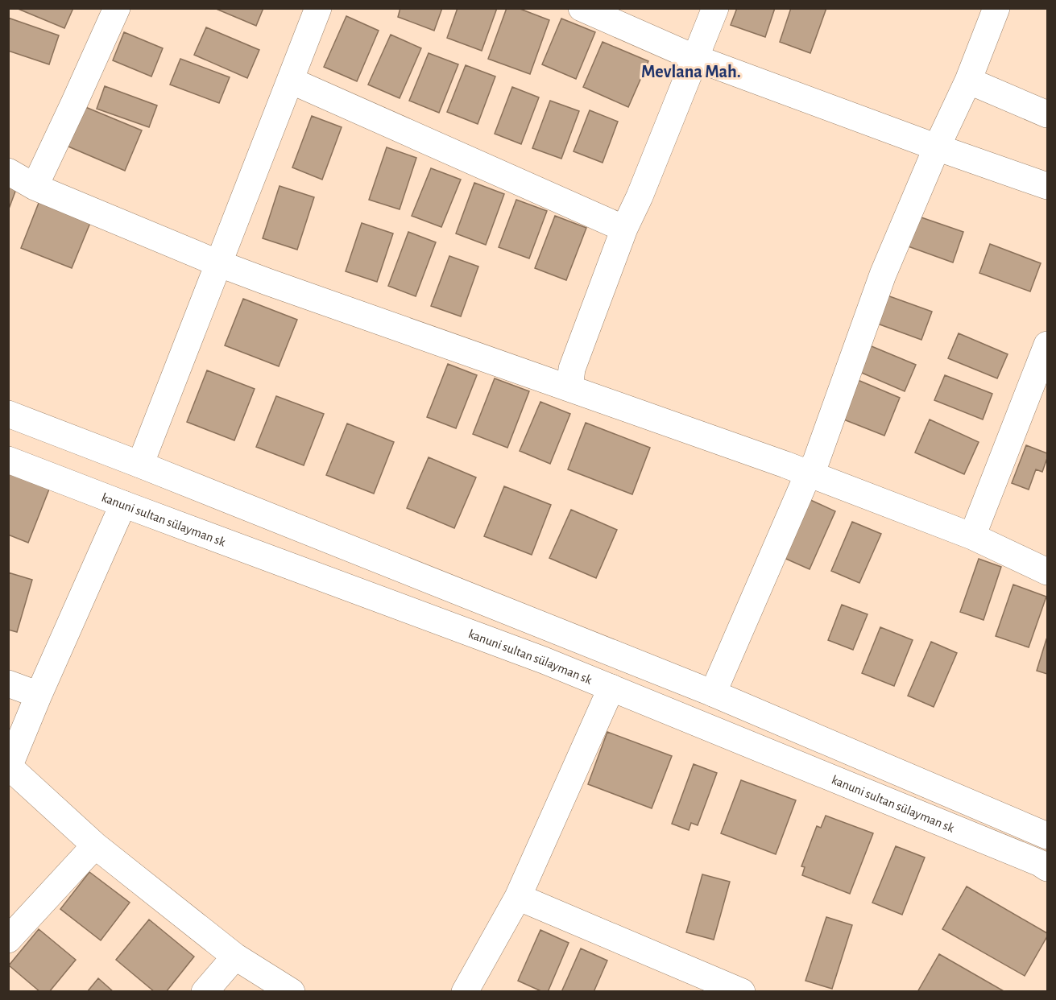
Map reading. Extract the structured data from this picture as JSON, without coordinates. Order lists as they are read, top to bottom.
{
  "streets": {
    "street": ["kanuni sultan sülayman sk"]
  },
  "districts": ["Mevlana Mah."]
}
